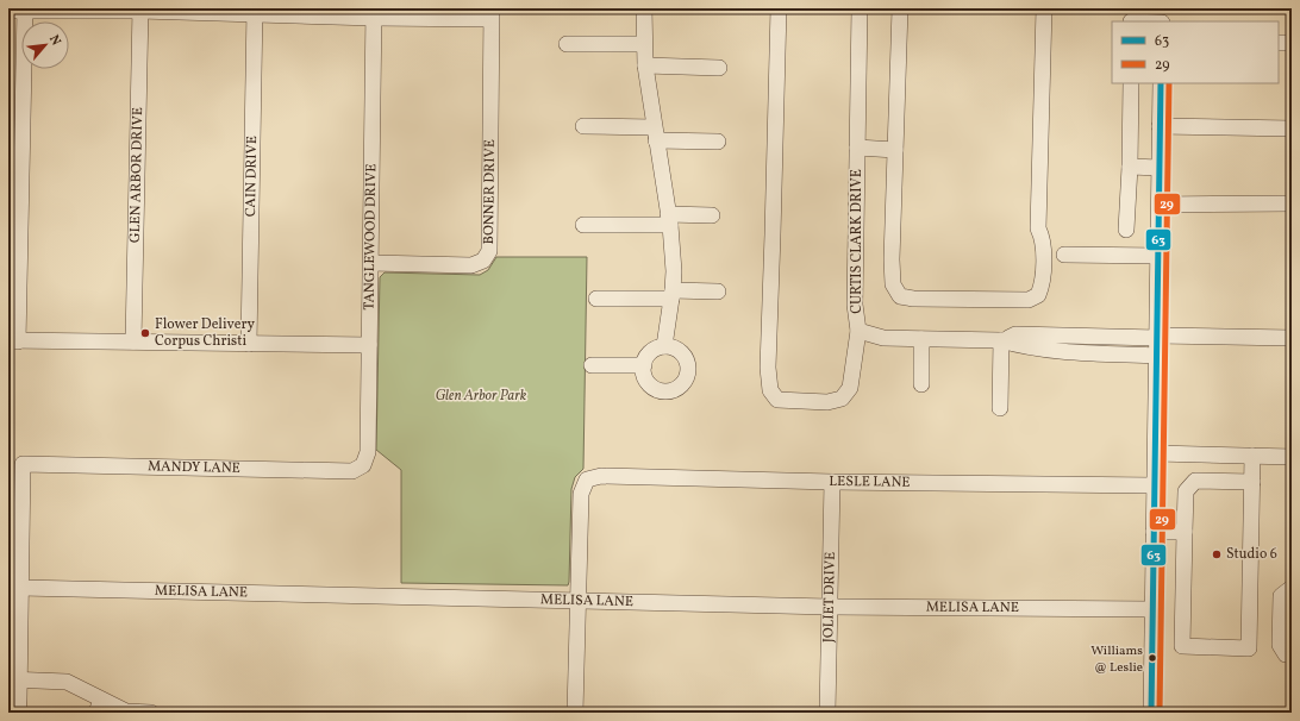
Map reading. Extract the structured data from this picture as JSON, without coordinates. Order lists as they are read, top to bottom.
{
  "streets": {
    "street": [
      "GLEN ARBOR DRIVE",
      "CAIN DRIVE",
      "BONNER DRIVE",
      "TANGLEWOOD DRIVE",
      "CURTIS CLARK DRIVE",
      "MANDY LANE",
      "LESLE LANE",
      "MELISA LANE",
      "JOLIET DRIVE"
    ]
  },
  "crossings": [
    ["BONNER DRIVE", "TANGLEWOOD DRIVE"],
    ["TANGLEWOOD DRIVE", "MANDY LANE"],
    ["MANDY LANE", "MELISA LANE"],
    ["LESLE LANE", "MELISA LANE"],
    ["LESLE LANE", "JOLIET DRIVE"],
    ["MELISA LANE", "JOLIET DRIVE"]
  ],
  "parks": ["Glen Arbor Park"],
  "places": ["Flower Delivery Corpus Christi", "Studio 6", "Williams @ Leslie"],
  "lines": ["transit line 63", "transit line 29"],
  "legend": ["63", "29"],
  "north": "top right"
}
